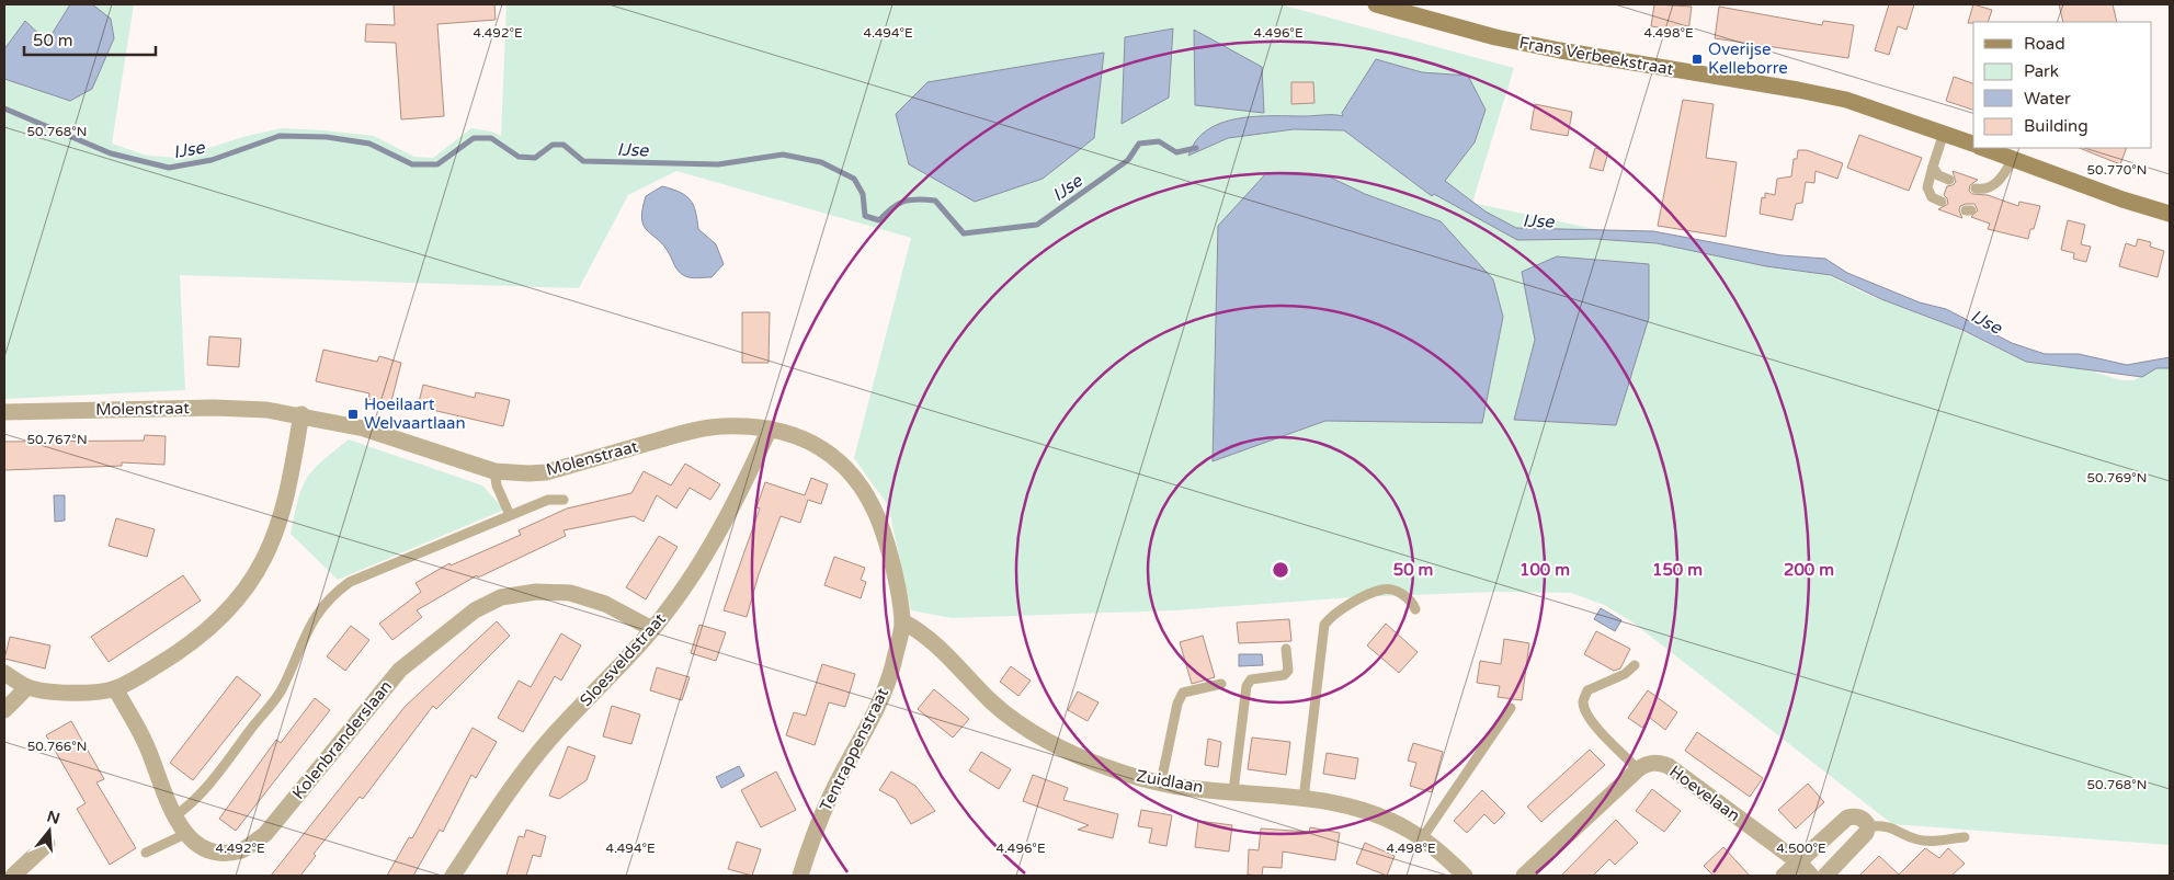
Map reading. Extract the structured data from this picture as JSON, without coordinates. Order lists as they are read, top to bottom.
{
  "streets": {
    "main road": ["Frans Verbeekstraat"],
    "street": [
      "Molenstraat",
      "Sloesveldstraat",
      "Kolenbranderslaan",
      "Tentrappenstraat",
      "Zuidlaan",
      "Hoevelaan"
    ]
  },
  "crossings": [
    ["Molenstraat", "Sloesveldstraat"],
    ["Molenstraat", "Tentrappenstraat"],
    ["Molenstraat", "Zuidlaan"],
    ["Sloesveldstraat", "Kolenbranderslaan"],
    ["Tentrappenstraat", "Zuidlaan"]
  ],
  "water": ["IJse"],
  "places": {
    "transit": ["Overijse Kelleborre", "Hoeilaart Welvaartlaan"]
  },
  "legend": [
    "Road",
    "Park",
    "Water",
    "Building"
  ],
  "scale_bar": "50 m",
  "north": "top",
  "coordinates": [
    "4.492°E",
    "4.494°E",
    "4.496°E",
    "4.498°E",
    "50.768°N",
    "50.770°N",
    "50.767°N",
    "50.769°N",
    "50.766°N",
    "4.500°E"
  ],
  "rings": [
    "50 m",
    "100 m",
    "150 m",
    "200 m"
  ]
}
